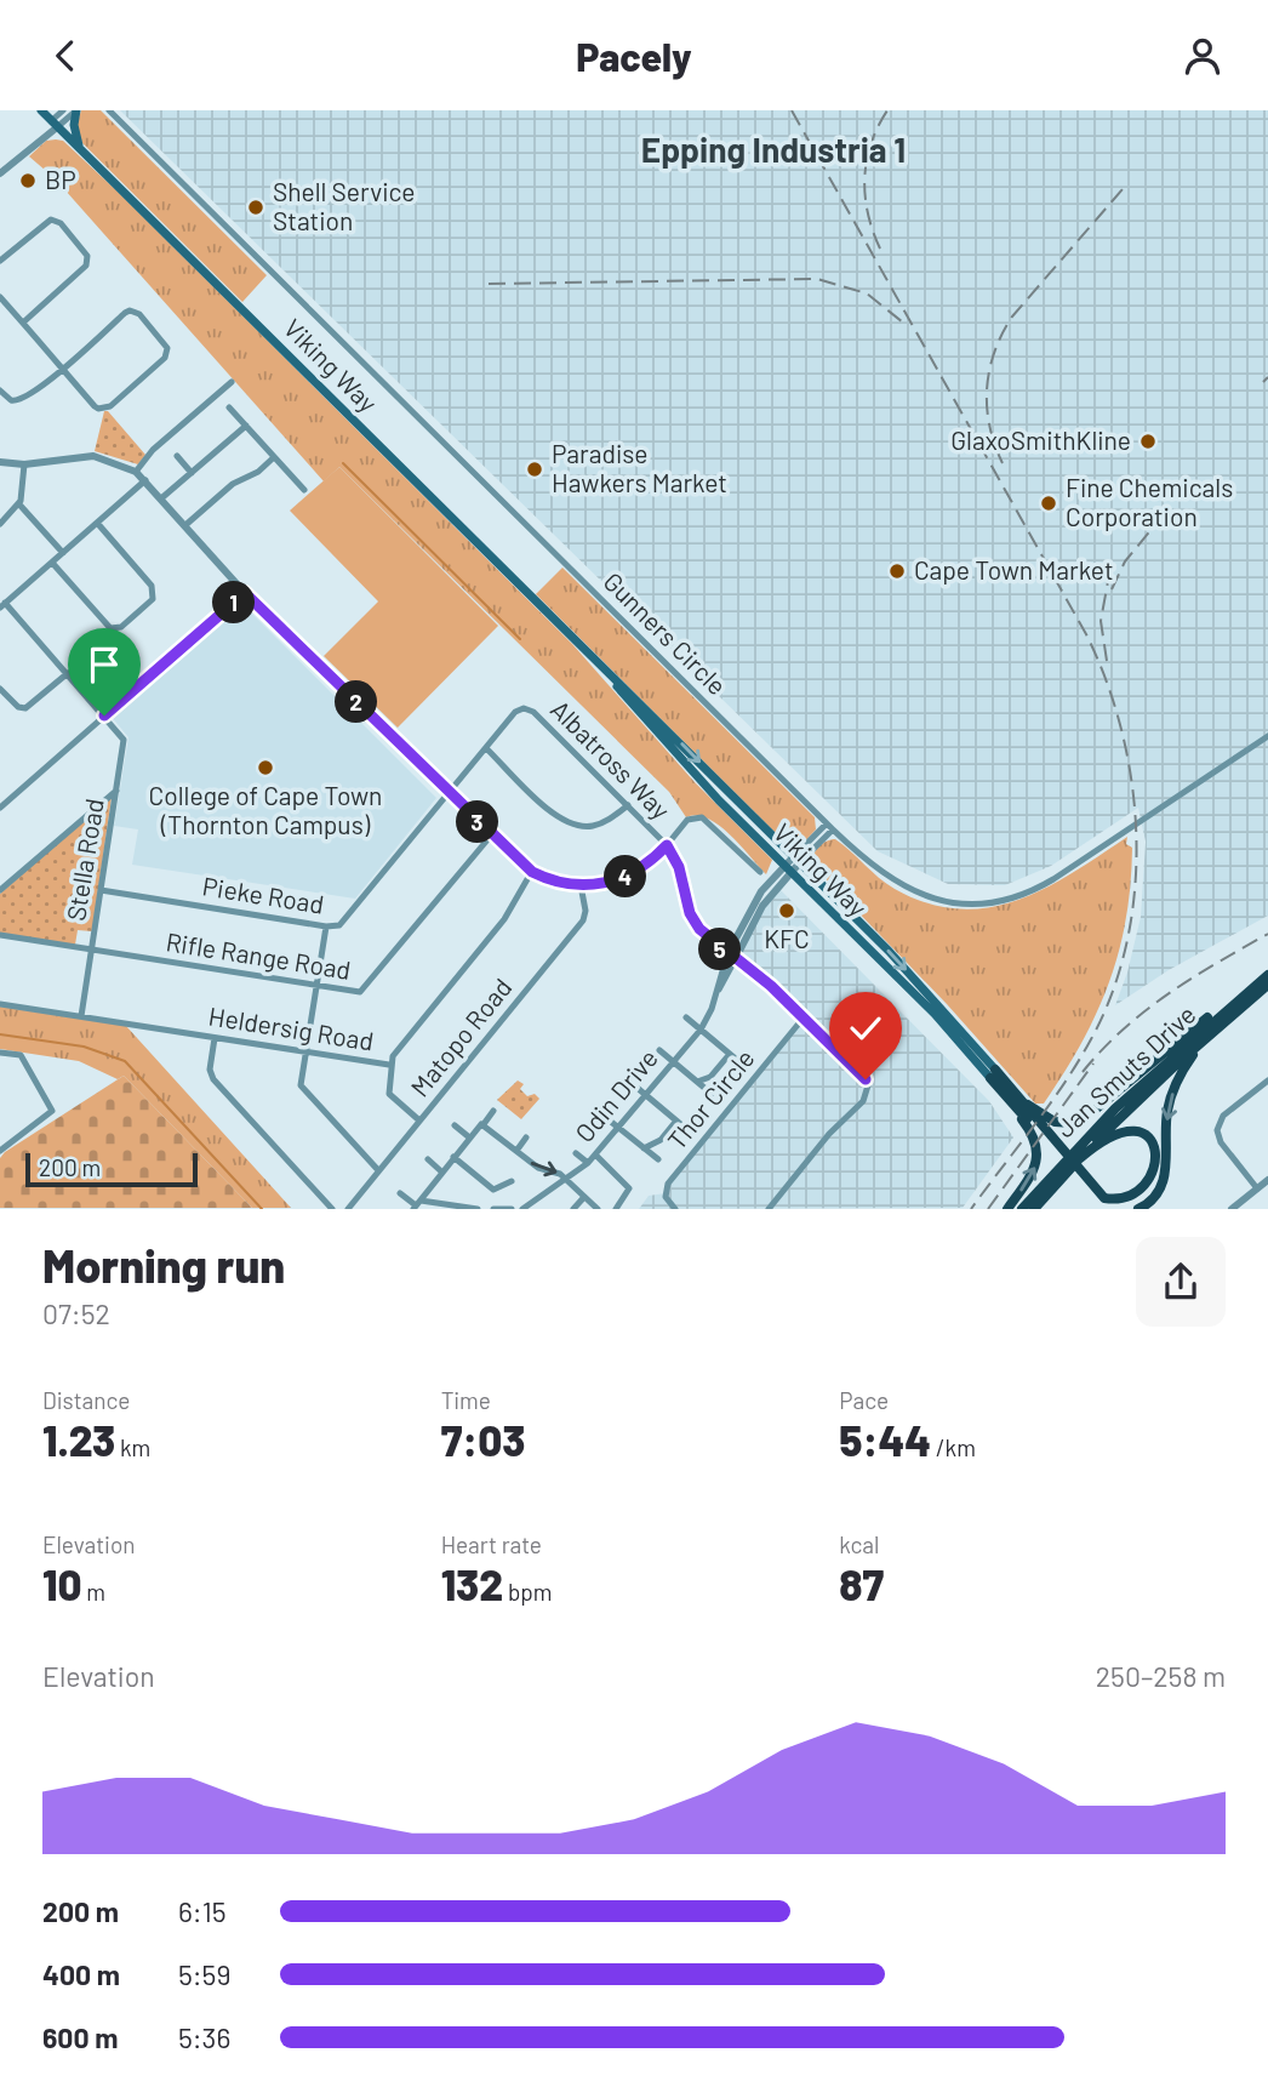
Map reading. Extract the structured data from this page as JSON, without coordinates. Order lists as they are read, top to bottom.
{
  "streets": {
    "main road": ["Viking Way", "Jan Smuts Drive"],
    "street": [
      "Gunners Circle",
      "Albatross Way",
      "Stella Road",
      "Pieke Road",
      "Rifle Range Road",
      "Heldersig Road",
      "Matopo Road",
      "Odin Drive",
      "Thor Circle"
    ]
  },
  "crossings": [
    ["Viking Way", "Odin Drive"],
    ["Gunners Circle", "Odin Drive"],
    ["Albatross Way", "Pieke Road"],
    ["Stella Road", "Pieke Road"],
    ["Stella Road", "Rifle Range Road"],
    ["Stella Road", "Heldersig Road"]
  ],
  "districts": ["Epping Industria 1"],
  "places": [
    "BP",
    "Shell Service Station",
    "GlaxoSmithKline",
    "Paradise Hawkers Market",
    "Fine Chemicals Corporation",
    "Cape Town Market",
    "College of Cape Town (Thornton Campus)",
    "KFC"
  ],
  "scale_bar": "200 m",
  "page": {
    "header": "Pacely",
    "pins": [
      "1",
      "2",
      "3",
      "4",
      "5"
    ],
    "scale": "200 m",
    "heading": ["Morning run", "07:52"],
    "stats": [
      ["Distance", "1.23 km"],
      ["Time", "7:03"],
      ["Pace", "5:44 /km"],
      ["Elevation", "10 m"],
      ["Heart rate", "132 bpm"],
      ["kcal", "87"]
    ],
    "chart": ["Elevation", "250–258 m"],
    "list": [
      {
        "name": "200 m",
        "note": "6:15"
      },
      {
        "name": "400 m",
        "note": "5:59"
      },
      {
        "name": "600 m",
        "note": "5:36"
      }
    ]
  }
}
